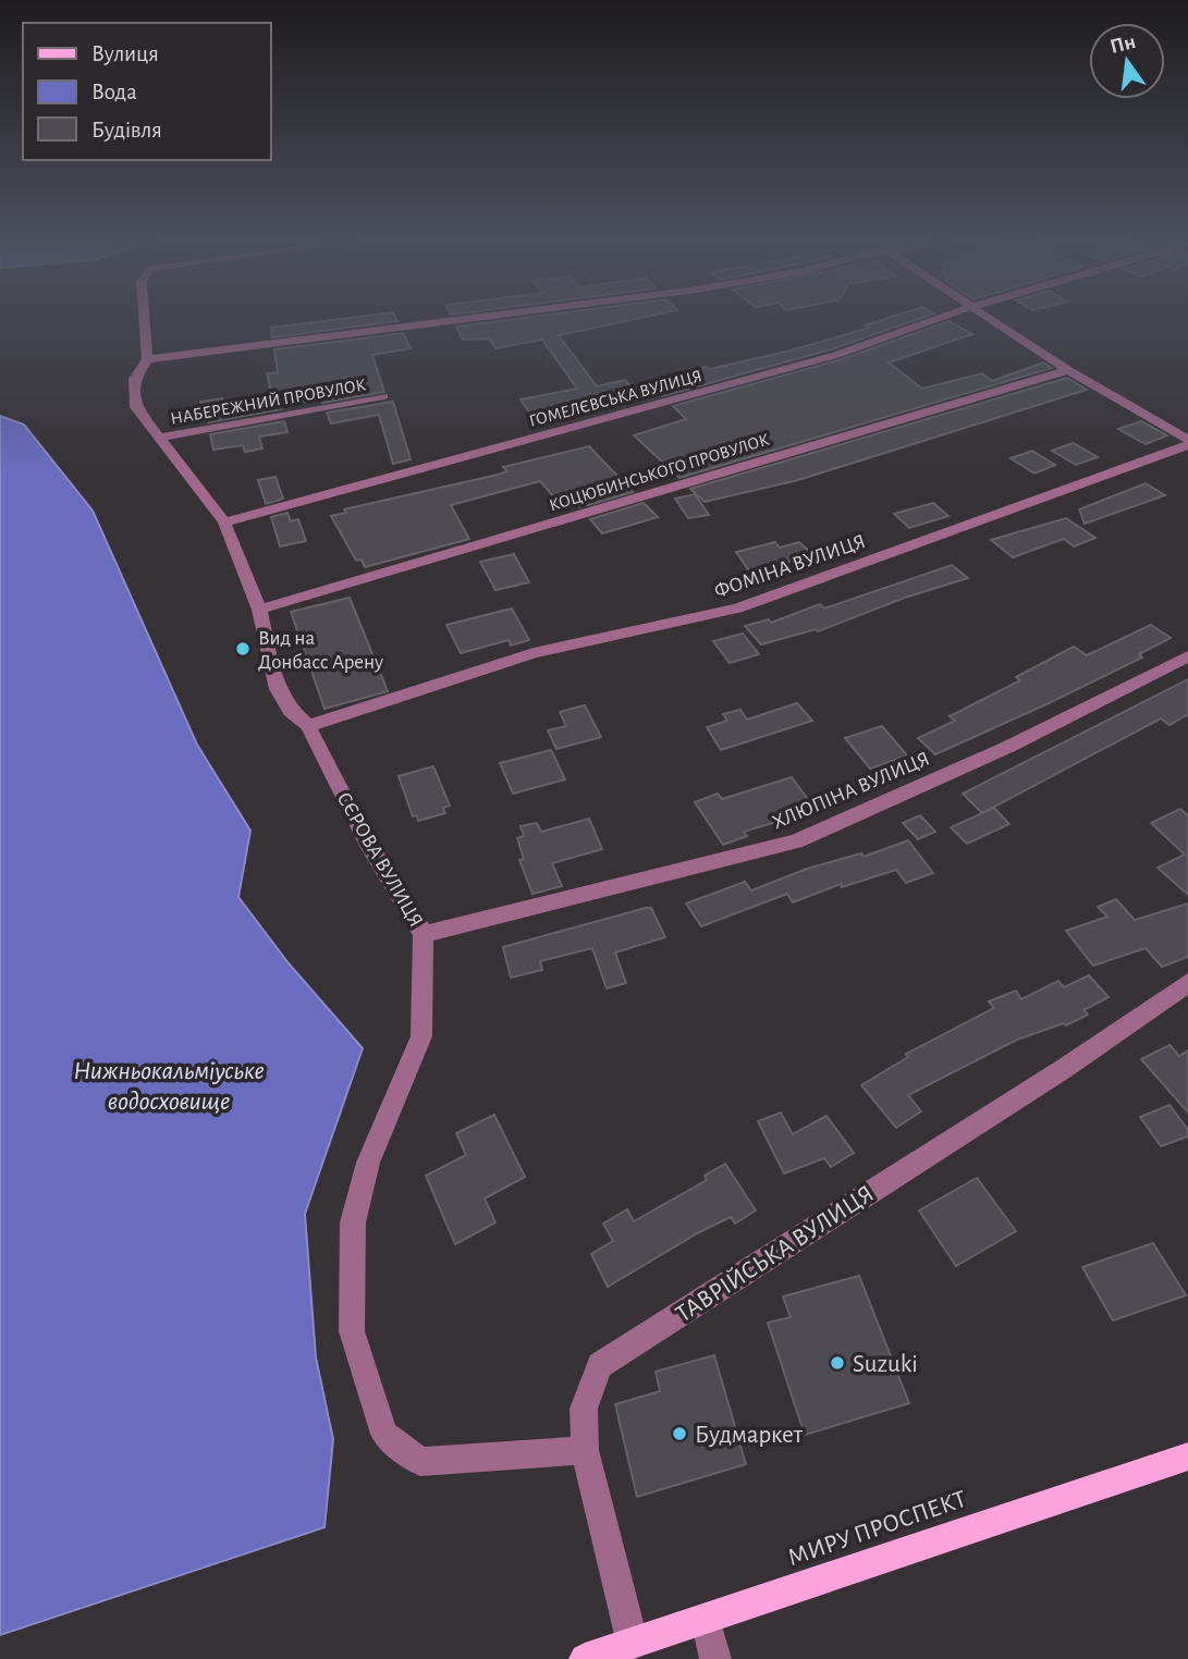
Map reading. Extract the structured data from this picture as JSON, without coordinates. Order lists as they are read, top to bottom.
{
  "streets": {
    "main road": ["МИРУ ПРОСПЕКТ"],
    "street": [
      "ГОМЕЛЄВСЬКА ВУЛИЦЯ",
      "НАБЕРЕЖНИЙ ПРОВУЛОК",
      "КОЦЮБИНСЬКОГО ПРОВУЛОК",
      "ФОМІНА ВУЛИЦЯ",
      "ХЛЮПІНА ВУЛИЦЯ",
      "СЄРОВА ВУЛИЦЯ",
      "ТАВРІЙСЬКА ВУЛИЦЯ"
    ]
  },
  "crossings": [
    ["ГОМЕЛЄВСЬКА ВУЛИЦЯ", "СЄРОВА ВУЛИЦЯ"],
    ["НАБЕРЕЖНИЙ ПРОВУЛОК", "СЄРОВА ВУЛИЦЯ"],
    ["КОЦЮБИНСЬКОГО ПРОВУЛОК", "СЄРОВА ВУЛИЦЯ"],
    ["ФОМІНА ВУЛИЦЯ", "СЄРОВА ВУЛИЦЯ"],
    ["ХЛЮПІНА ВУЛИЦЯ", "СЄРОВА ВУЛИЦЯ"],
    ["СЄРОВА ВУЛИЦЯ", "ТАВРІЙСЬКА ВУЛИЦЯ"],
    ["ТАВРІЙСЬКА ВУЛИЦЯ", "МИРУ ПРОСПЕКТ"]
  ],
  "water": ["Нижньокальміуське водосховище"],
  "places": ["Вид на Донбасс Арену", "Suzuki", "Будмаркет"],
  "legend": ["Вулиця", "Вода", "Будівля"],
  "north": "top"
}
